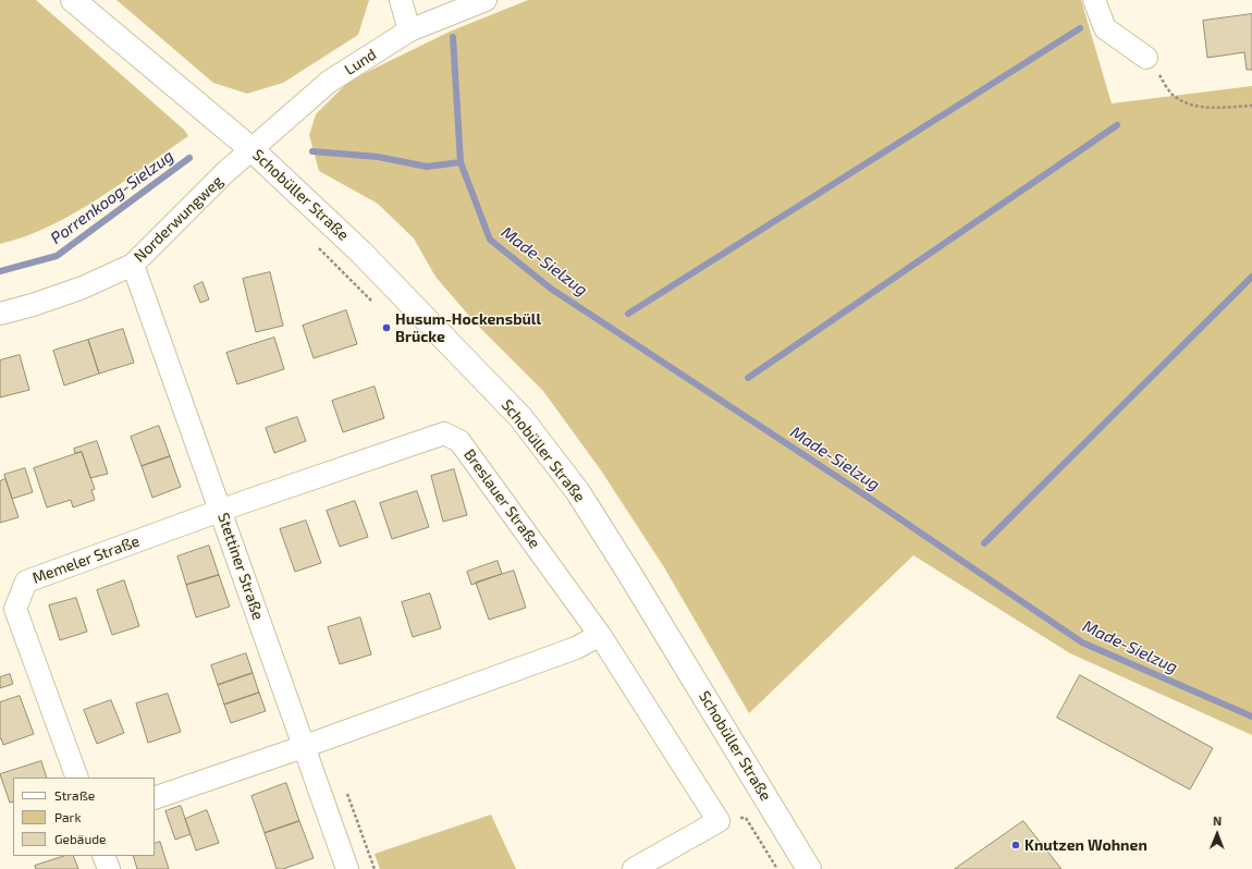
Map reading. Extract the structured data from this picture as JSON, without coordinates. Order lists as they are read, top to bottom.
{
  "streets": {
    "main road": ["Schobüller Straße"],
    "street": [
      "Lund",
      "Norderwungweg",
      "Breslauer Straße",
      "Memeler Straße",
      "Stettiner Straße"
    ]
  },
  "crossings": [
    ["Lund", "Schobüller Straße"],
    ["Lund", "Norderwungweg"],
    ["Schobüller Straße", "Norderwungweg"],
    ["Norderwungweg", "Stettiner Straße"],
    ["Breslauer Straße", "Memeler Straße"],
    ["Breslauer Straße", "Stettiner Straße"],
    ["Memeler Straße", "Stettiner Straße"]
  ],
  "water": ["Porrenkoog-Sielzug", "Made-Sielzug"],
  "places": ["Husum-Hockensbüll Brücke", "Knutzen Wohnen"],
  "legend": ["Straße", "Park", "Gebäude"],
  "north": "top"
}
